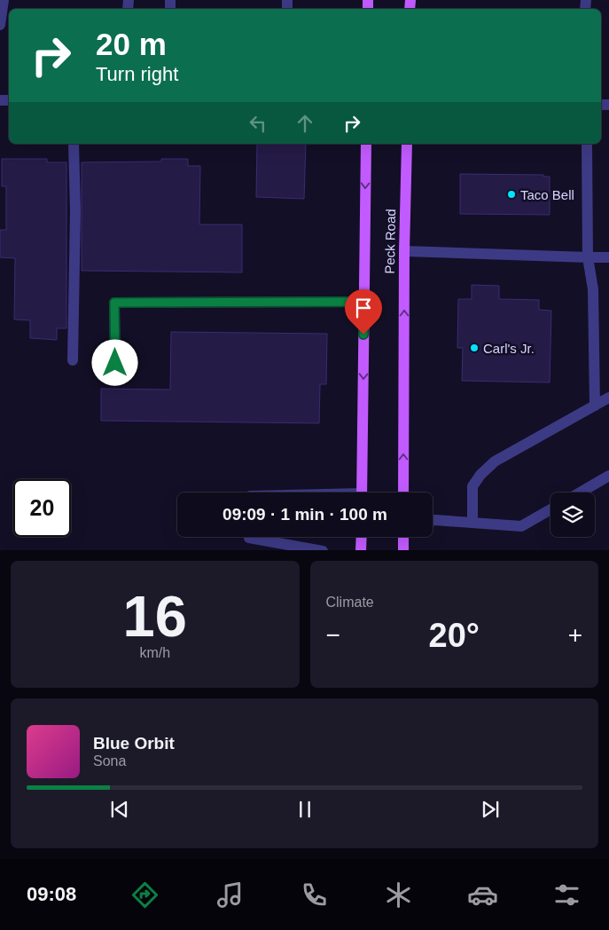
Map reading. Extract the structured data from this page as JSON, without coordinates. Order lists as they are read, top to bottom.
{
  "streets": {
    "main road": ["Peck Road"]
  },
  "places": ["Taco Bell", "Carl's Jr."],
  "page": {
    "turn": ["20 m", "Turn right"],
    "limit": "20",
    "trip": "09:09 · 1 min · 100 m",
    "tile": [
      ["16", "km/h"],
      "Climate"
    ],
    "heat": ["−", "20°", "+"],
    "song": ["Blue Orbit", "Sona"],
    "tabs": "09:08"
  }
}
